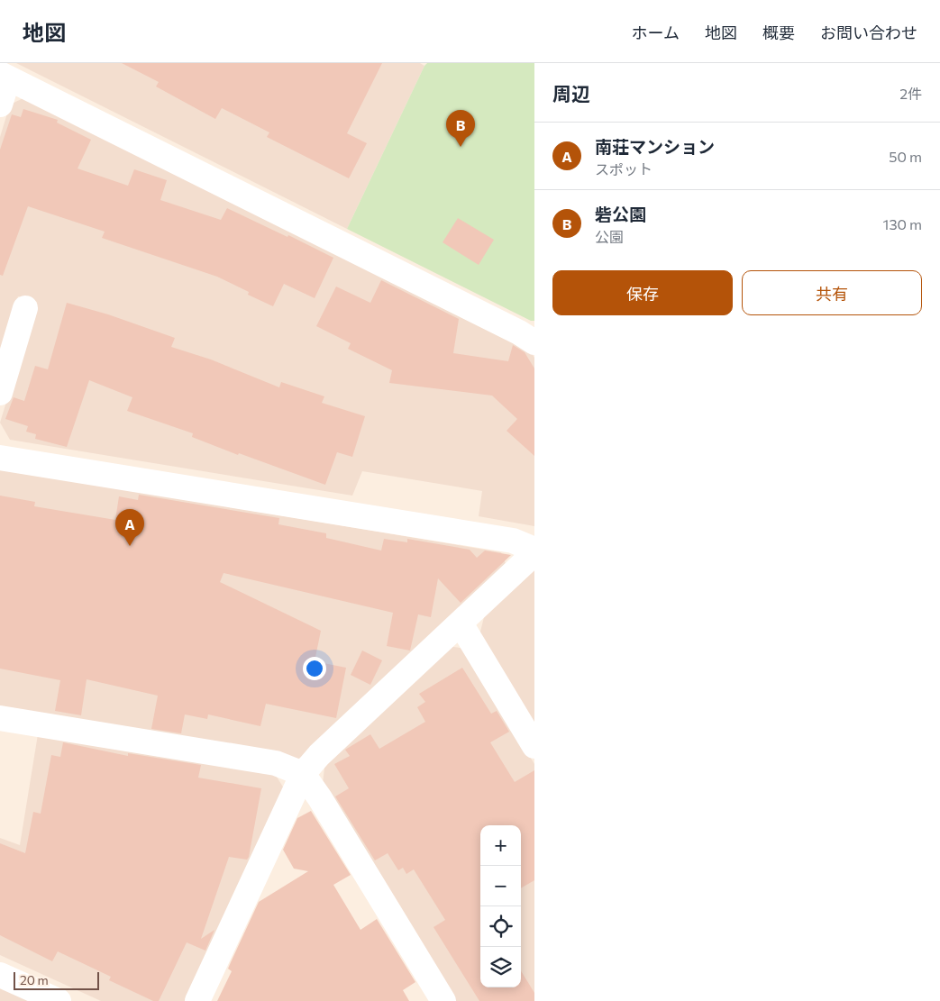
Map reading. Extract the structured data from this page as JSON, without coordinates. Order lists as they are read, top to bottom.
{
  "scale_bar": "20 m",
  "page": {
    "header": "地図",
    "nav": [
      "ホーム",
      "地図",
      "概要",
      "お問い合わせ"
    ],
    "heading": ["周辺", "2件"],
    "pins": ["B", "A"],
    "list": [
      {
        "mark": "A",
        "name": "南荘マンション",
        "note": "スポット",
        "value": "50 m"
      },
      {
        "mark": "B",
        "name": "砦公園",
        "note": "公園",
        "value": "130 m"
      }
    ],
    "buttons": ["保存", "共有"],
    "map_buttons": ["+", "−"],
    "scale": "20 m"
  }
}
